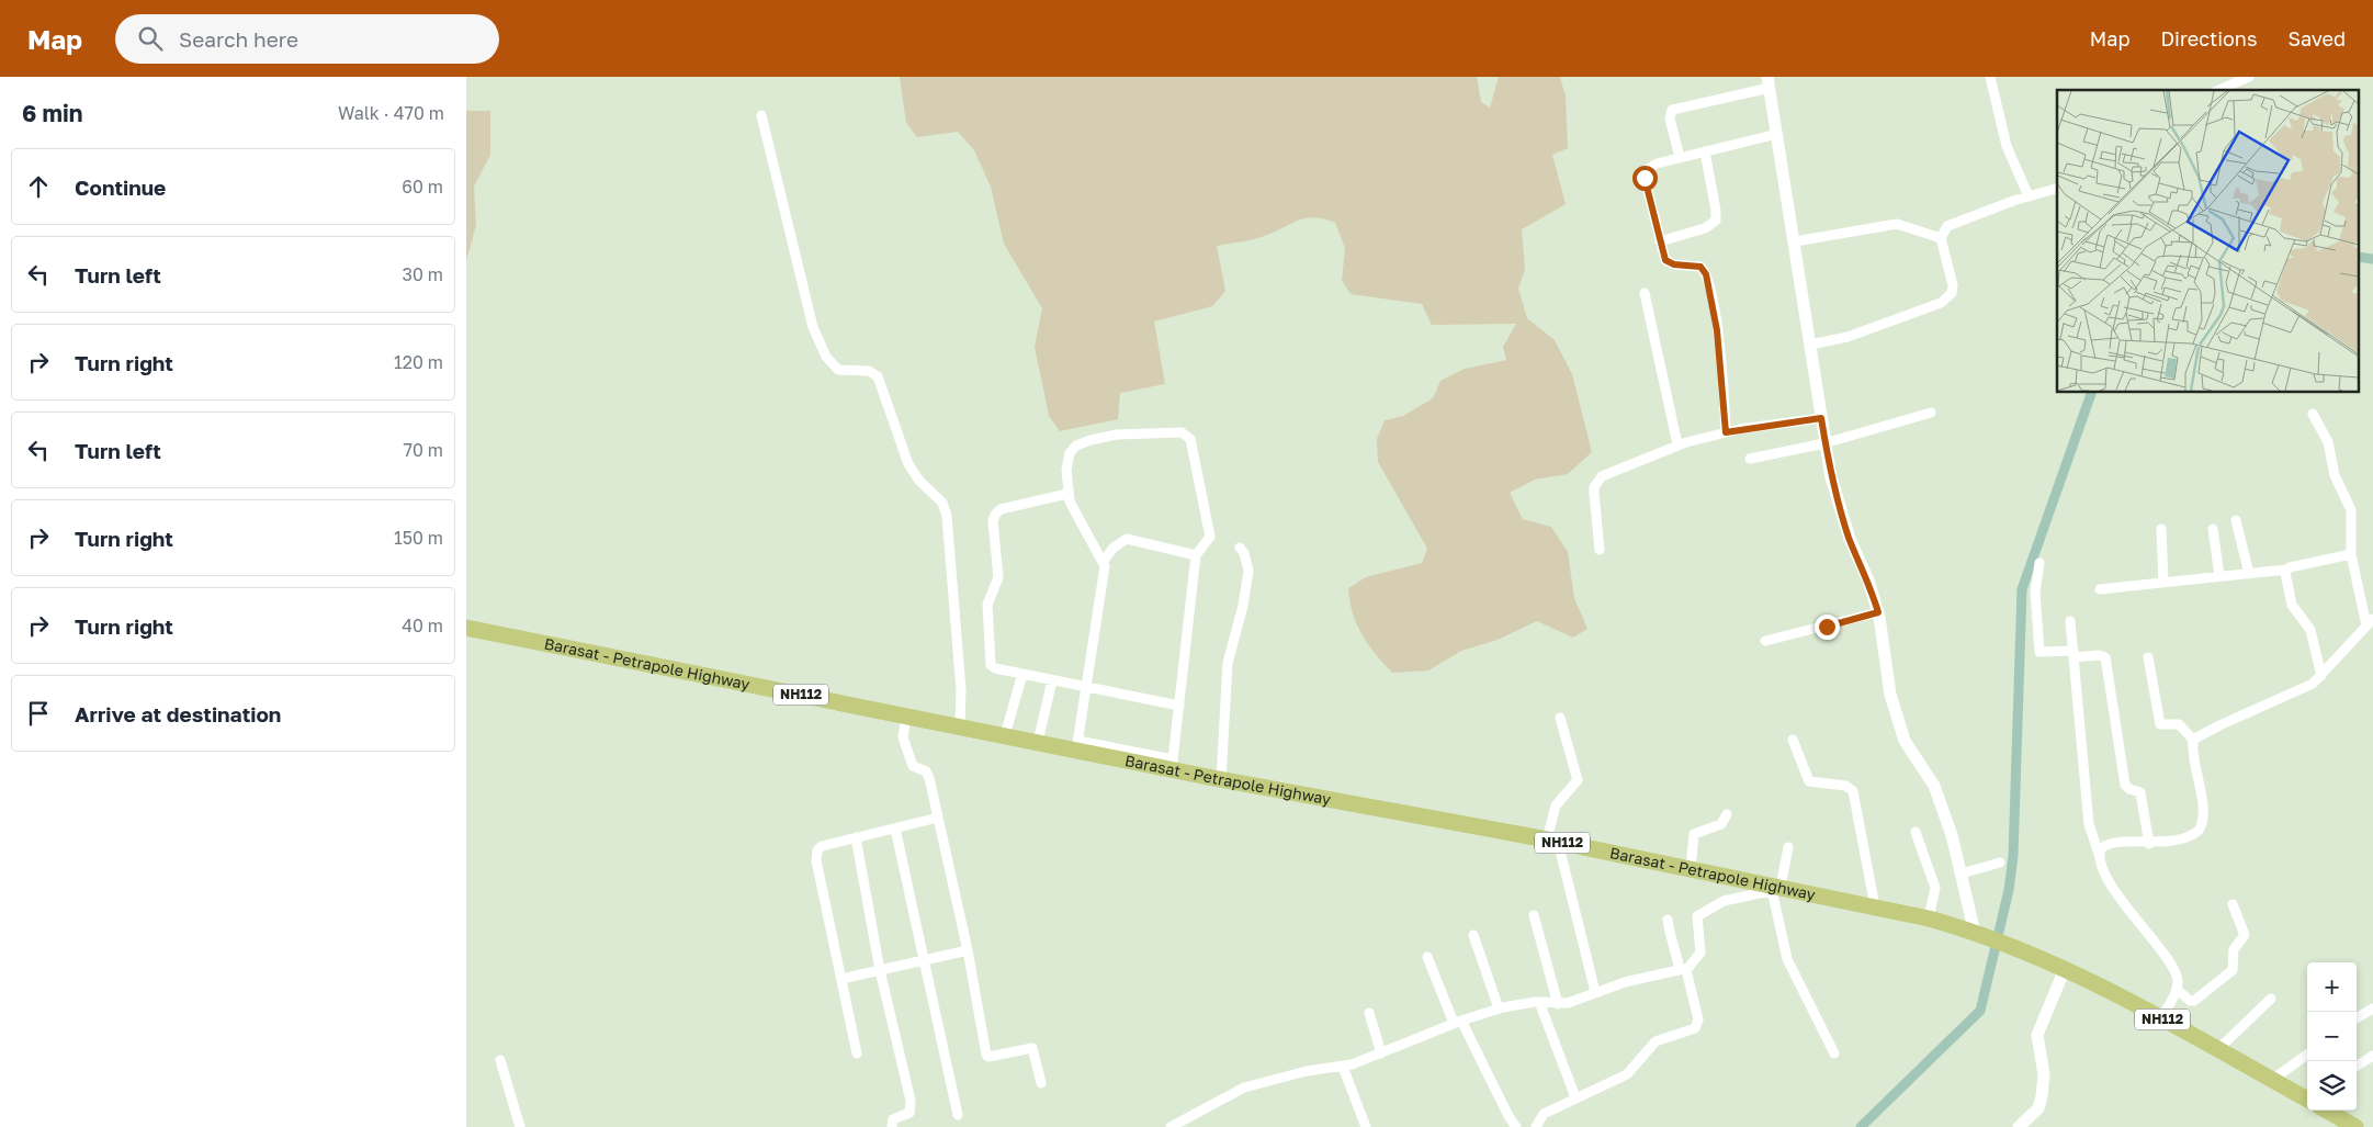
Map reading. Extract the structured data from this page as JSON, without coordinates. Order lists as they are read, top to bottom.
{
  "streets": {
    "highway": ["Barasat - Petrapole Highway", "NH112"]
  },
  "crossings": [
    ["Barasat - Petrapole Highway", "NH112"]
  ],
  "page": {
    "header": "Map",
    "search": "Search here",
    "nav": ["Map", "Directions", "Saved"],
    "heading": ["6 min", "Walk · 470 m"],
    "list": [
      ["Continue", "60 m"],
      ["Turn left", "30 m"],
      ["Turn right", "120 m"],
      ["Turn left", "70 m"],
      ["Turn right", "150 m"],
      ["Turn right", "40 m"],
      "Arrive at destination"
    ],
    "map_buttons": ["+", "−"]
  }
}
